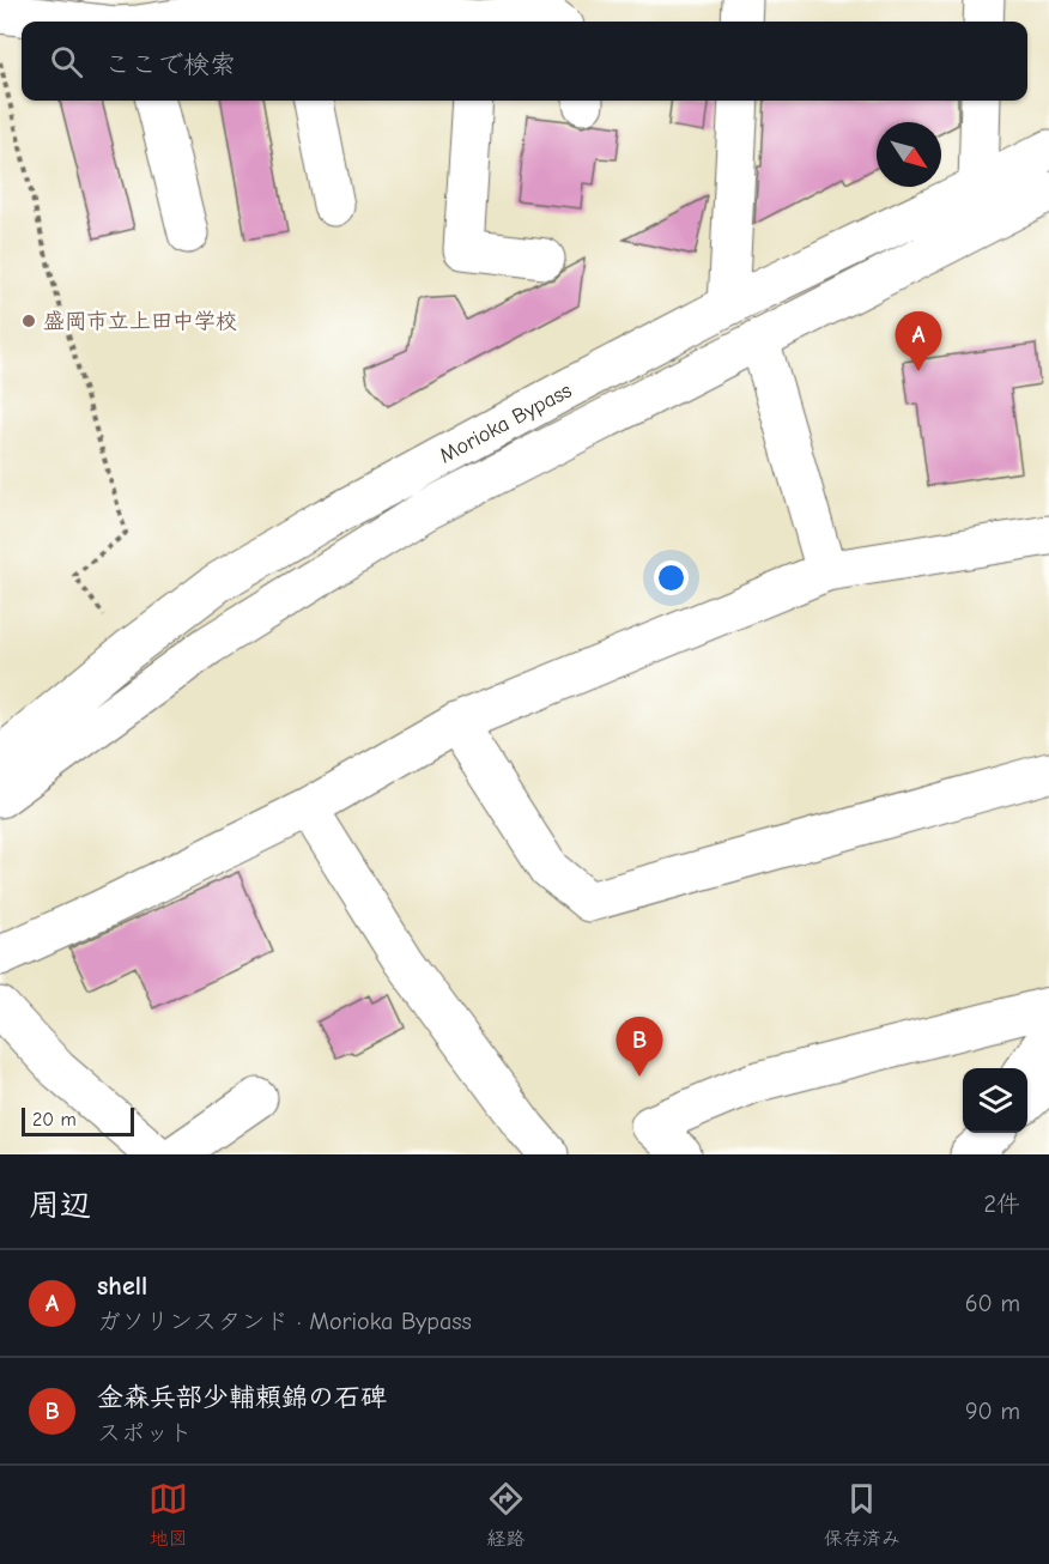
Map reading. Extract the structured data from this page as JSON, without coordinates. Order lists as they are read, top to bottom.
{
  "streets": {
    "main road": ["Morioka Bypass"]
  },
  "places": ["盛岡市立上田中学校"],
  "scale_bar": "20 m",
  "north": "bottom right",
  "page": {
    "search": "ここで検索",
    "pins": ["A", "B"],
    "scale": "20 m",
    "heading": ["周辺", "2件"],
    "list": [
      {
        "mark": "A",
        "name": "shell",
        "note": "ガソリンスタンド · Morioka Bypass",
        "value": "60 m"
      },
      {
        "mark": "B",
        "name": "金森兵部少輔頼錦の石碑",
        "note": "スポット",
        "value": "90 m"
      }
    ],
    "nav": ["地図", "経路", "保存済み"]
  }
}
